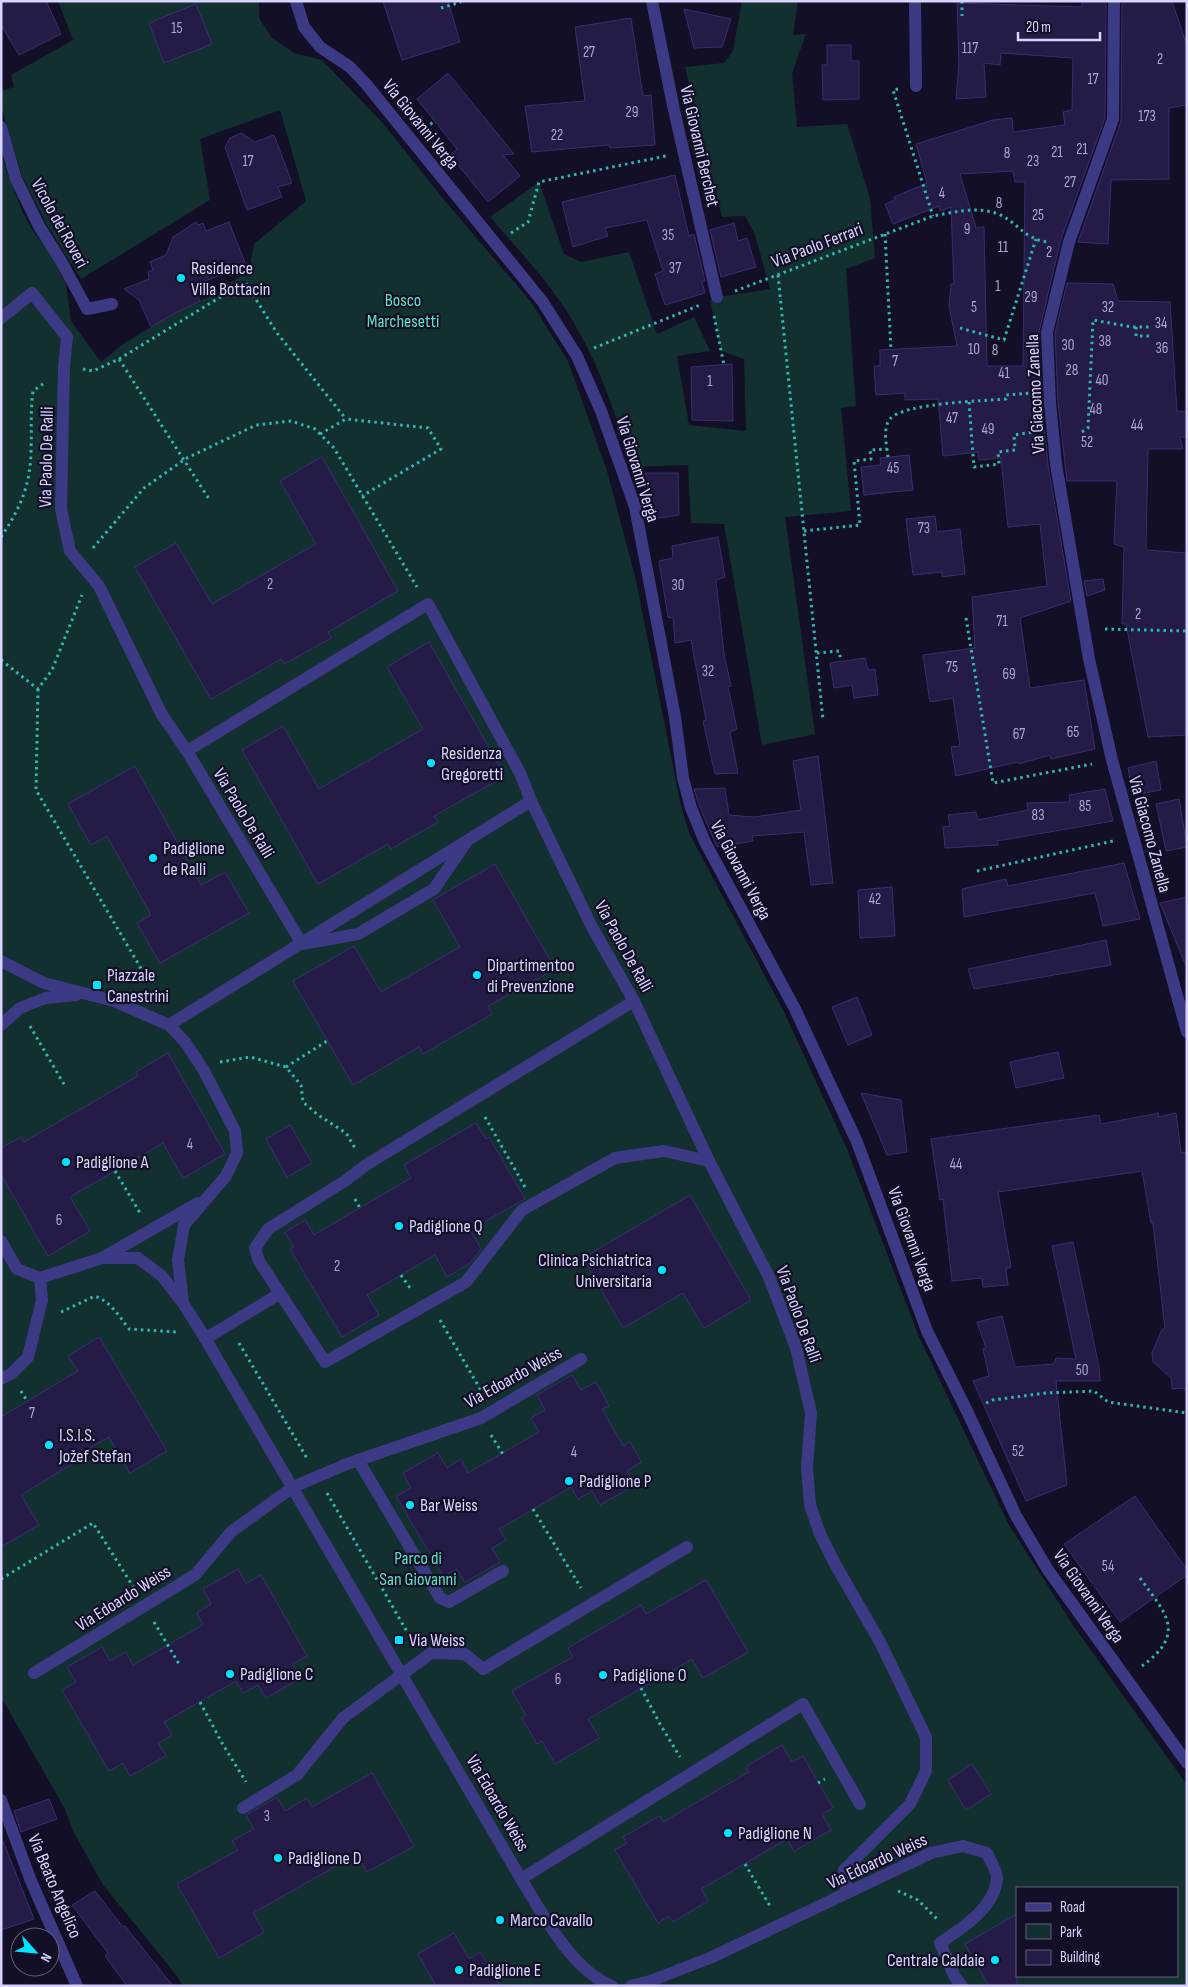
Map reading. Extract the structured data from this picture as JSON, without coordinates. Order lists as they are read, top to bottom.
{
  "streets": {
    "street": [
      "Via Giovanni Verga",
      "Via Giovanni Berchet",
      "Vicolo dei Roveri",
      "Via Giacomo Zanella",
      "Via Paolo De Ralli",
      "Via Edoardo Weiss",
      "Via Beato Angelico"
    ],
    "path": ["Via Paolo Ferrari"]
  },
  "crossings": [
    ["Via Giovanni Verga", "Via Paolo Ferrari"],
    ["Via Giovanni Berchet", "Via Paolo Ferrari"],
    ["Via Paolo Ferrari", "Via Giacomo Zanella"],
    ["Via Paolo De Ralli", "Via Edoardo Weiss"]
  ],
  "parks": ["Bosco Marchesetti", "Parco di San Giovanni"],
  "places": {
    "other": [
      "Residence Villa Bottacin",
      "Residenza Gregoretti",
      "Padiglione de Ralli",
      "Dipartimentoo di Prevenzione",
      "Padiglione A",
      "Padiglione Q",
      "Clinica Psichiatrica Universitaria",
      "I.S.I.S. Jožef Stefan",
      "Padiglione P",
      "Bar Weiss",
      "Padiglione C",
      "Padiglione O",
      "Padiglione N",
      "Padiglione D",
      "Marco Cavallo",
      "Centrale Caldaie",
      "Padiglione E"
    ],
    "transit": ["Piazzale Canestrini", "Via Weiss"]
  },
  "house_numbers": [
    "15",
    "117",
    "27",
    "2",
    "17",
    "29",
    "173",
    "22",
    "21",
    "21",
    "8",
    "17",
    "23",
    "27",
    "4",
    "8",
    "25",
    "9",
    "35",
    "11",
    "2",
    "37",
    "1",
    "29",
    "5",
    "32",
    "34",
    "38",
    "30",
    "36",
    "10",
    "8",
    "7",
    "28",
    "41",
    "40",
    "1",
    "48",
    "47",
    "44",
    "49",
    "52",
    "45",
    "73",
    "2",
    "30",
    "2",
    "71",
    "75",
    "32",
    "69",
    "65",
    "67",
    "85",
    "83",
    "42",
    "4",
    "44",
    "6",
    "2",
    "50",
    "7",
    "52",
    "4",
    "54",
    "6",
    "3"
  ],
  "legend": ["Road", "Park", "Building"],
  "scale_bar": "20 m",
  "north": "bottom right"
}
